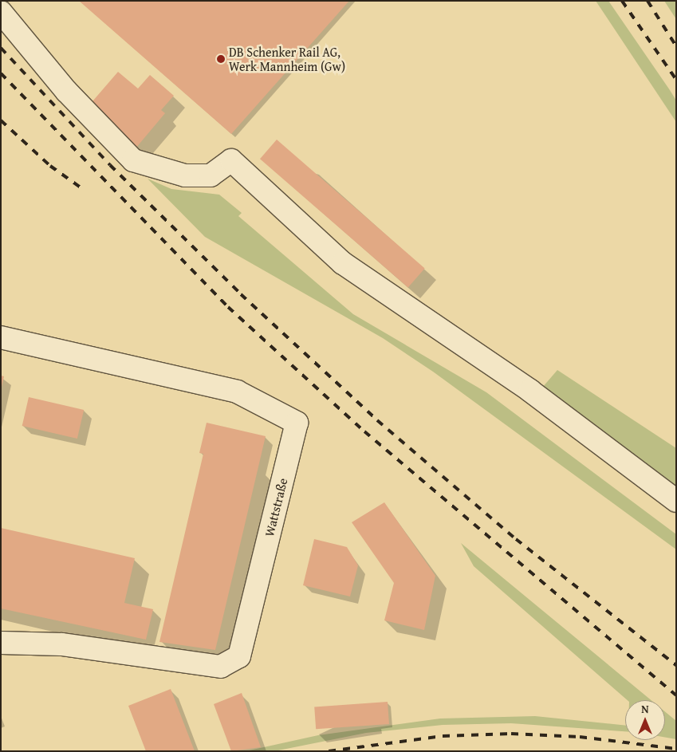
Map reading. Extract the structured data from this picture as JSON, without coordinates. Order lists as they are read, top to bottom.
{
  "streets": {
    "street": ["Wattstraße"]
  },
  "places": ["DB Schenker Rail AG, Werk Mannheim (Gw)"],
  "north": "top"
}
